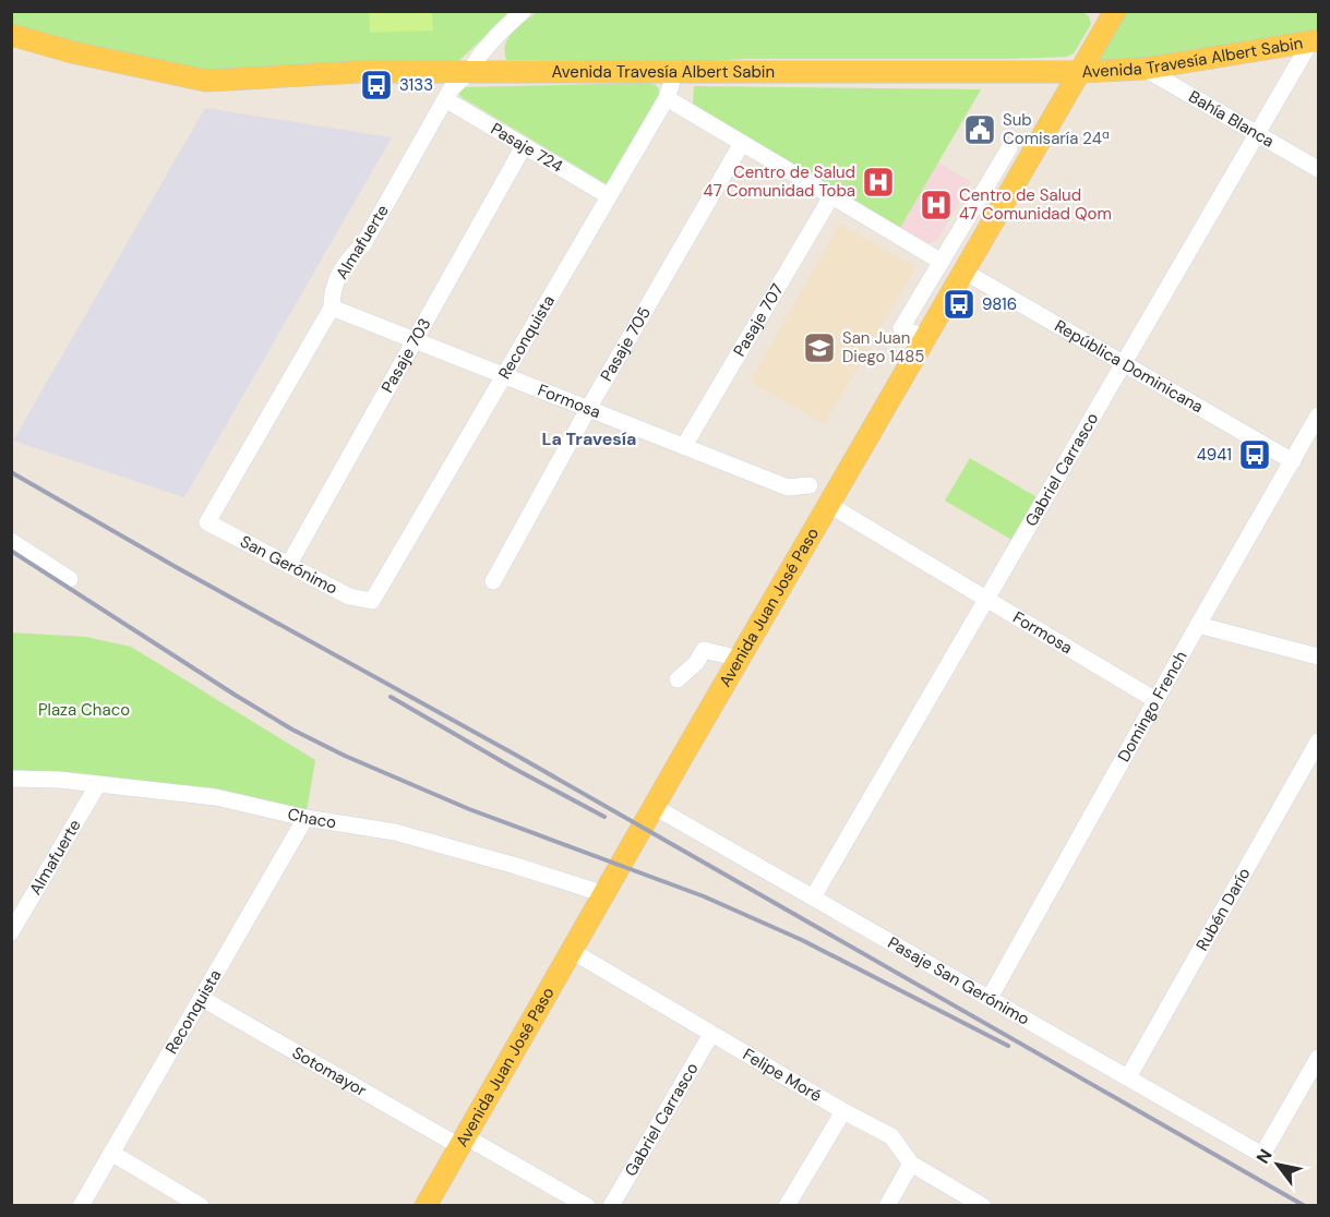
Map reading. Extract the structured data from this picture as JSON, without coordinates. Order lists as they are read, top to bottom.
{
  "streets": {
    "main road": ["Avenida Travesía Albert Sabin", "Avenida Juan José Paso"],
    "street": [
      "Bahía Blanca",
      "Pasaje 724",
      "Almafuerte",
      "Pasaje 707",
      "Reconquista",
      "Pasaje 705",
      "Pasaje 703",
      "República Dominicana",
      "Formosa",
      "Gabriel Carrasco",
      "San Gerónimo",
      "Domingo French",
      "Chaco",
      "Rubén Darío",
      "Pasaje San Gerónimo",
      "Sotomayor",
      "Felipe Moré"
    ]
  },
  "crossings": [
    ["Avenida Travesía Albert Sabin", "Bahía Blanca"],
    ["Avenida Travesía Albert Sabin", "Almafuerte"],
    ["Avenida Travesía Albert Sabin", "Reconquista"],
    ["Avenida Travesía Albert Sabin", "Gabriel Carrasco"],
    ["Avenida Travesía Albert Sabin", "Avenida Juan José Paso"],
    ["Bahía Blanca", "Gabriel Carrasco"],
    ["Pasaje 724", "Almafuerte"],
    ["Pasaje 724", "Reconquista"],
    ["Pasaje 724", "Pasaje 703"],
    ["Almafuerte", "Formosa"],
    ["Almafuerte", "San Gerónimo"],
    ["Almafuerte", "Chaco"],
    ["Pasaje 707", "Formosa"],
    ["Reconquista", "Formosa"],
    ["Reconquista", "San Gerónimo"],
    ["Reconquista", "Chaco"],
    ["Reconquista", "Sotomayor"],
    ["Pasaje 705", "Formosa"],
    ["Pasaje 703", "Formosa"],
    ["Pasaje 703", "San Gerónimo"],
    ["República Dominicana", "Gabriel Carrasco"],
    ["República Dominicana", "Avenida Juan José Paso"],
    ["República Dominicana", "Domingo French"],
    ["Formosa", "Gabriel Carrasco"],
    ["Formosa", "Avenida Juan José Paso"],
    ["Formosa", "Domingo French"],
    ["Gabriel Carrasco", "Pasaje San Gerónimo"],
    ["Gabriel Carrasco", "Felipe Moré"],
    ["Avenida Juan José Paso", "Chaco"],
    ["Avenida Juan José Paso", "Pasaje San Gerónimo"],
    ["Avenida Juan José Paso", "Sotomayor"],
    ["Avenida Juan José Paso", "Felipe Moré"],
    ["Domingo French", "Pasaje San Gerónimo"],
    ["Rubén Darío", "Pasaje San Gerónimo"]
  ],
  "districts": ["La Travesía"],
  "parks": ["Plaza Chaco"],
  "places": {
    "bus stop": ["3133", "9816", "4941"],
    "public building": ["Sub Comisaría 24ª"],
    "hospital": ["Centro de Salud 47 Comunidad Toba", "Centro de Salud 47 Comunidad Qom"],
    "school or university": ["San Juan Diego 1485"]
  },
  "north": "top left"
}
